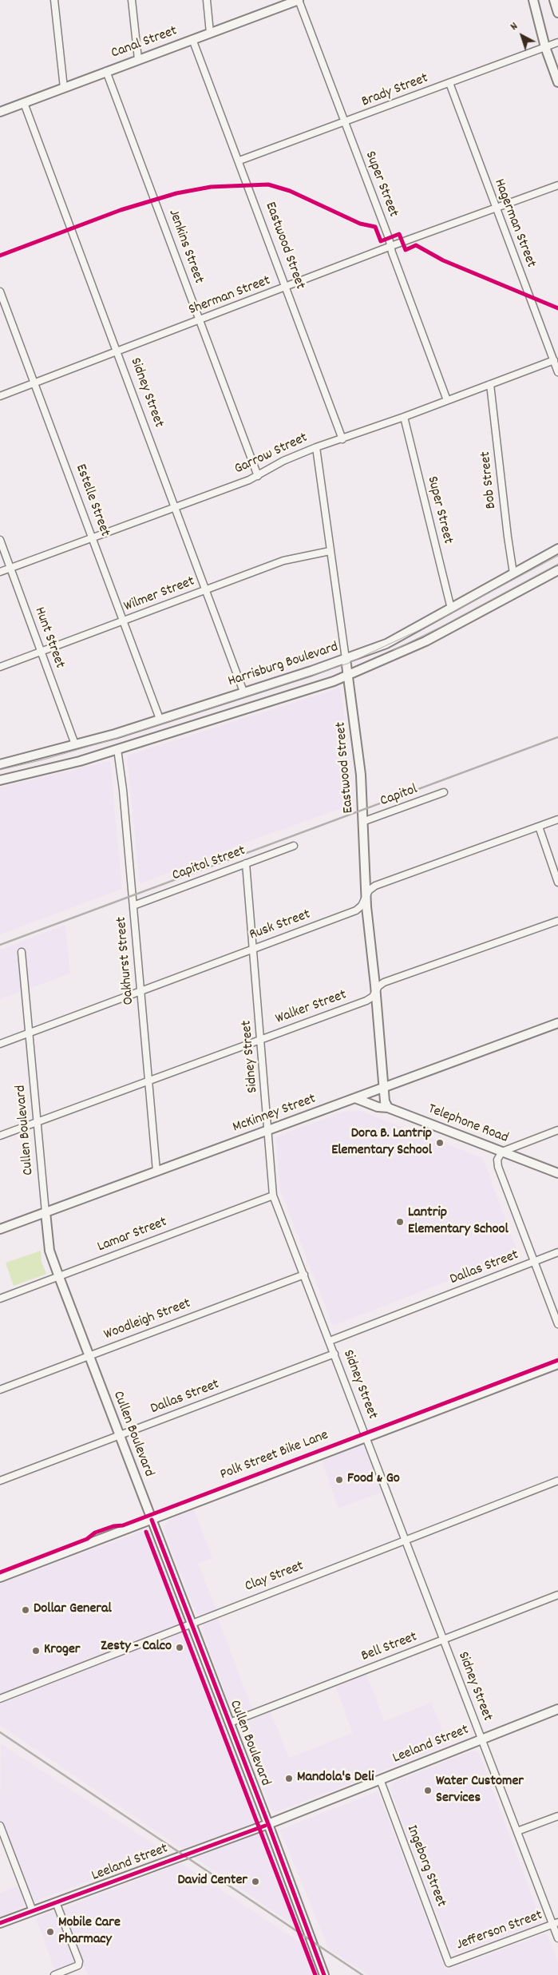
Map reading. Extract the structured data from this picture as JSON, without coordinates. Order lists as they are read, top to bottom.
{
  "streets": {
    "main road": [
      "Canal Street",
      "Eastwood Street",
      "Harrisburg Boulevard",
      "McKinney Street",
      "Telephone Road",
      "Cullen Boulevard",
      "Leeland Street"
    ],
    "street": [
      "Brady Street",
      "Super Street",
      "Hagerman Street",
      "Jenkins Street",
      "Sherman Street",
      "Sidney Street",
      "Garrow Street",
      "Bob Street",
      "Estelle Street",
      "Wilmer Street",
      "Hunt Street",
      "Capitol",
      "Capitol Street",
      "Rusk Street",
      "Oakhurst Street",
      "Walker Street",
      "Lamar Street",
      "Dallas Street",
      "Woodleigh Street",
      "Clay Street",
      "Bell Street",
      "Ingeborg Street",
      "Jefferson Street"
    ],
    "cycle path": ["Polk Street Bike Lane"]
  },
  "crossings": [
    ["Canal Street", "Super Street"],
    ["Canal Street", "Eastwood Street"],
    ["Canal Street", "Jenkins Street"],
    ["Canal Street", "Sidney Street"],
    ["Brady Street", "Super Street"],
    ["Brady Street", "Hagerman Street"],
    ["Brady Street", "Eastwood Street"],
    ["Super Street", "Sherman Street"],
    ["Super Street", "Garrow Street"],
    ["Super Street", "Harrisburg Boulevard"],
    ["Hagerman Street", "Sherman Street"],
    ["Hagerman Street", "Garrow Street"],
    ["Eastwood Street", "Sherman Street"],
    ["Eastwood Street", "Garrow Street"],
    ["Eastwood Street", "Wilmer Street"],
    ["Eastwood Street", "Harrisburg Boulevard"],
    ["Eastwood Street", "Capitol"],
    ["Eastwood Street", "Rusk Street"],
    ["Eastwood Street", "Walker Street"],
    ["Eastwood Street", "McKinney Street"],
    ["Jenkins Street", "Sherman Street"],
    ["Jenkins Street", "Garrow Street"],
    ["Sherman Street", "Sidney Street"],
    ["Sherman Street", "Estelle Street"],
    ["Sidney Street", "Garrow Street"],
    ["Sidney Street", "Wilmer Street"],
    ["Sidney Street", "Harrisburg Boulevard"],
    ["Sidney Street", "Capitol Street"],
    ["Sidney Street", "Rusk Street"],
    ["Sidney Street", "Walker Street"],
    ["Sidney Street", "McKinney Street"],
    ["Sidney Street", "Lamar Street"],
    ["Sidney Street", "Dallas Street"],
    ["Sidney Street", "Woodleigh Street"],
    ["Sidney Street", "Clay Street"],
    ["Sidney Street", "Bell Street"],
    ["Sidney Street", "Leeland Street"],
    ["Sidney Street", "Jefferson Street"],
    ["Garrow Street", "Bob Street"],
    ["Garrow Street", "Estelle Street"],
    ["Garrow Street", "Hunt Street"],
    ["Bob Street", "Harrisburg Boulevard"],
    ["Estelle Street", "Wilmer Street"],
    ["Estelle Street", "Harrisburg Boulevard"],
    ["Wilmer Street", "Hunt Street"],
    ["Hunt Street", "Harrisburg Boulevard"],
    ["Capitol Street", "Oakhurst Street"],
    ["Rusk Street", "Oakhurst Street"],
    ["Rusk Street", "Cullen Boulevard"],
    ["Oakhurst Street", "Walker Street"],
    ["Oakhurst Street", "McKinney Street"],
    ["Walker Street", "Cullen Boulevard"],
    ["McKinney Street", "Telephone Road"],
    ["McKinney Street", "Cullen Boulevard"],
    ["Cullen Boulevard", "Lamar Street"],
    ["Cullen Boulevard", "Dallas Street"],
    ["Cullen Boulevard", "Woodleigh Street"],
    ["Cullen Boulevard", "Clay Street"],
    ["Cullen Boulevard", "Bell Street"],
    ["Cullen Boulevard", "Leeland Street"],
    ["Leeland Street", "Ingeborg Street"],
    ["Ingeborg Street", "Jefferson Street"]
  ],
  "places": [
    "Dora B. Lantrip Elementary School",
    "Lantrip Elementary School",
    "Food & Go",
    "Dollar General",
    "Zesty - Calco",
    "Kroger",
    "Mandola's Deli",
    "Water Customer Services",
    "David Center",
    "Mobile Care Pharmacy"
  ],
  "north": "top left"
}
